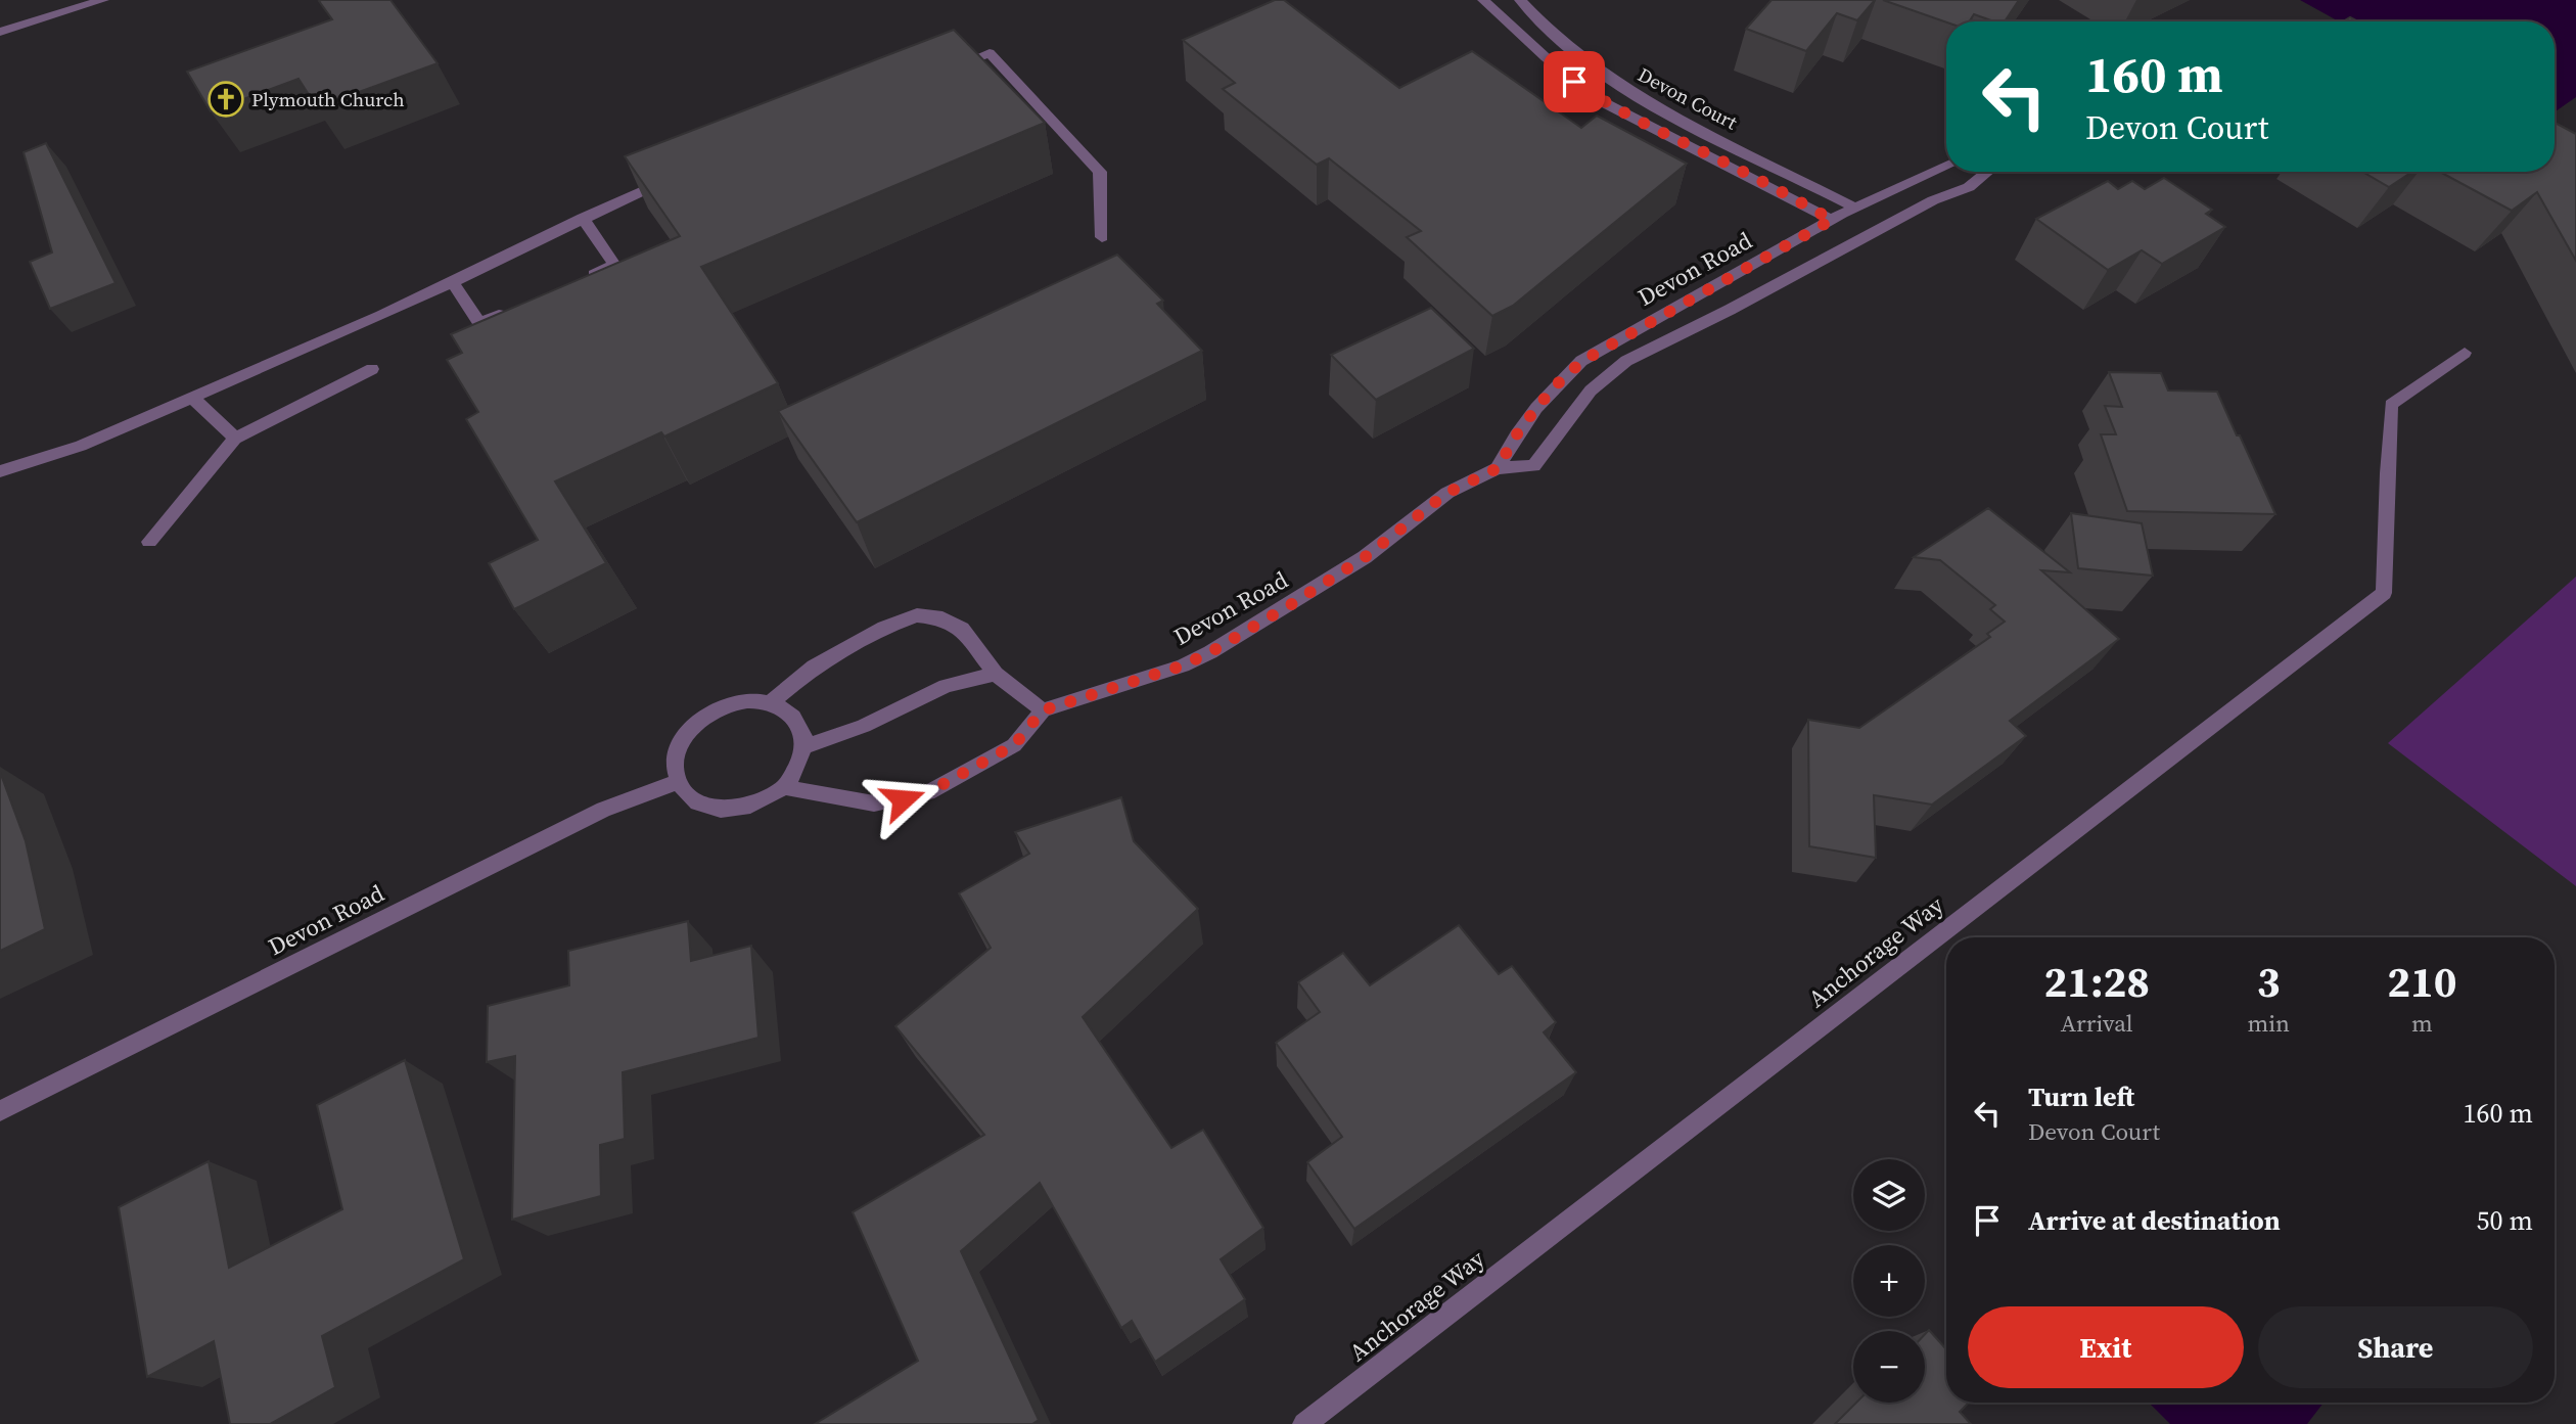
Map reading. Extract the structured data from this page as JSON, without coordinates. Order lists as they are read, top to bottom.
{
  "streets": {
    "street": ["Devon Court", "Devon Road", "Anchorage Way"]
  },
  "crossings": [
    ["Devon Court", "Devon Road"]
  ],
  "places": {
    "church": ["Plymouth Church"]
  },
  "page": {
    "turn": ["160 m", "Devon Court"],
    "eta": [
      "21:28",
      "Arrival",
      "3",
      "min",
      "210",
      "m"
    ],
    "list": [
      {
        "name": "Turn left",
        "note": "Devon Court",
        "value": "160 m"
      },
      {
        "name": "Arrive at destination",
        "value": "50 m"
      }
    ],
    "map_buttons": ["+", "−"],
    "buttons": ["Exit", "Share"]
  }
}
